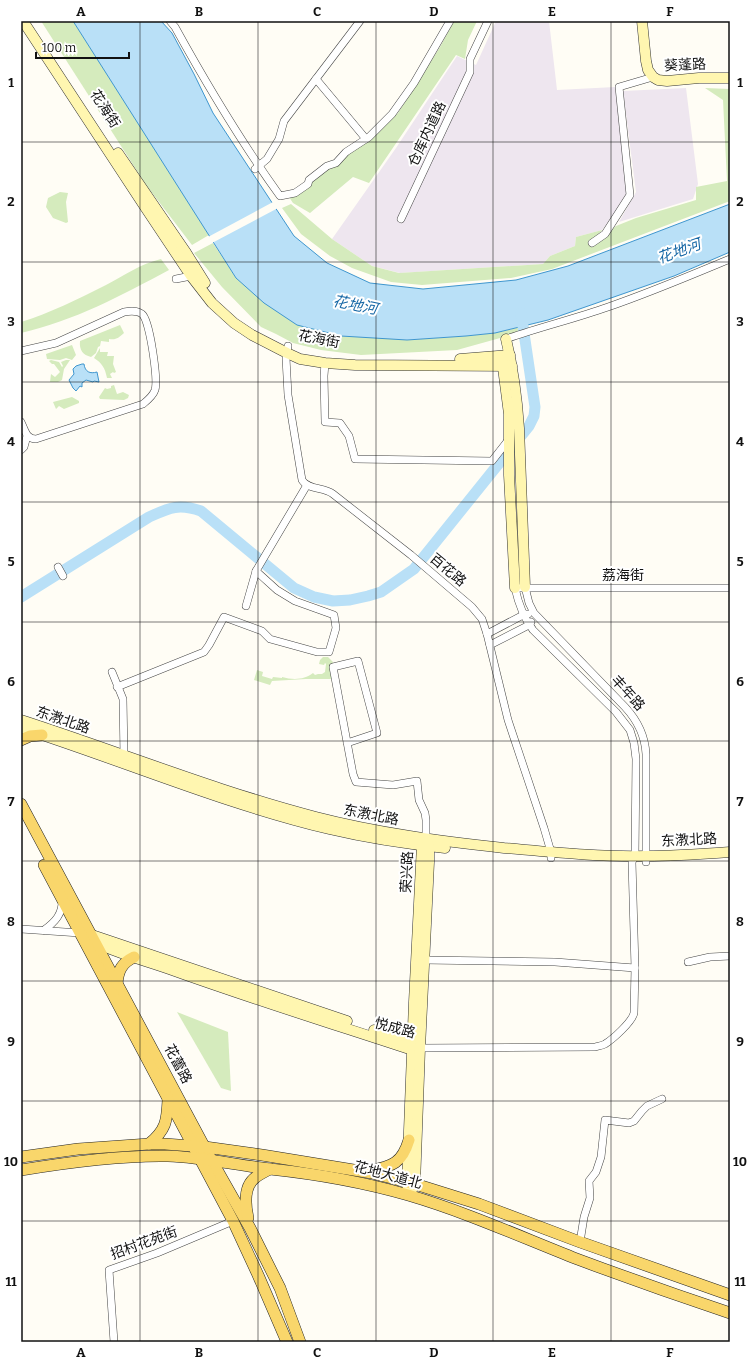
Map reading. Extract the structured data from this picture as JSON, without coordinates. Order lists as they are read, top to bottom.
{
  "streets": {
    "main road": ["花蕾路", "花地大道北"],
    "street": [
      "葵蓬路",
      "花海街",
      "仓库内道路",
      "百花路",
      "荔海街",
      "丰年路",
      "东漖北路",
      "荣兴路",
      "悦成路",
      "招村花苑街"
    ]
  },
  "crossings": [
    ["百花路", "东漖北路"],
    ["荔海街", "丰年路"],
    ["丰年路", "东漖北路"],
    ["丰年路", "荣兴路"],
    ["丰年路", "悦成路"],
    ["东漖北路", "荣兴路"],
    ["荣兴路", "悦成路"],
    ["荣兴路", "花地大道北"],
    ["悦成路", "花蕾路"],
    ["花蕾路", "花地大道北"],
    ["花蕾路", "招村花苑街"]
  ],
  "water": ["花地河"],
  "scale_bar": "100 m",
  "grid": {
    "columns": [
      "A",
      "B",
      "C",
      "D",
      "E",
      "F"
    ],
    "rows": [
      "1",
      "2",
      "3",
      "4",
      "5",
      "6",
      "7",
      "8",
      "9",
      "10",
      "11"
    ]
  }
}
